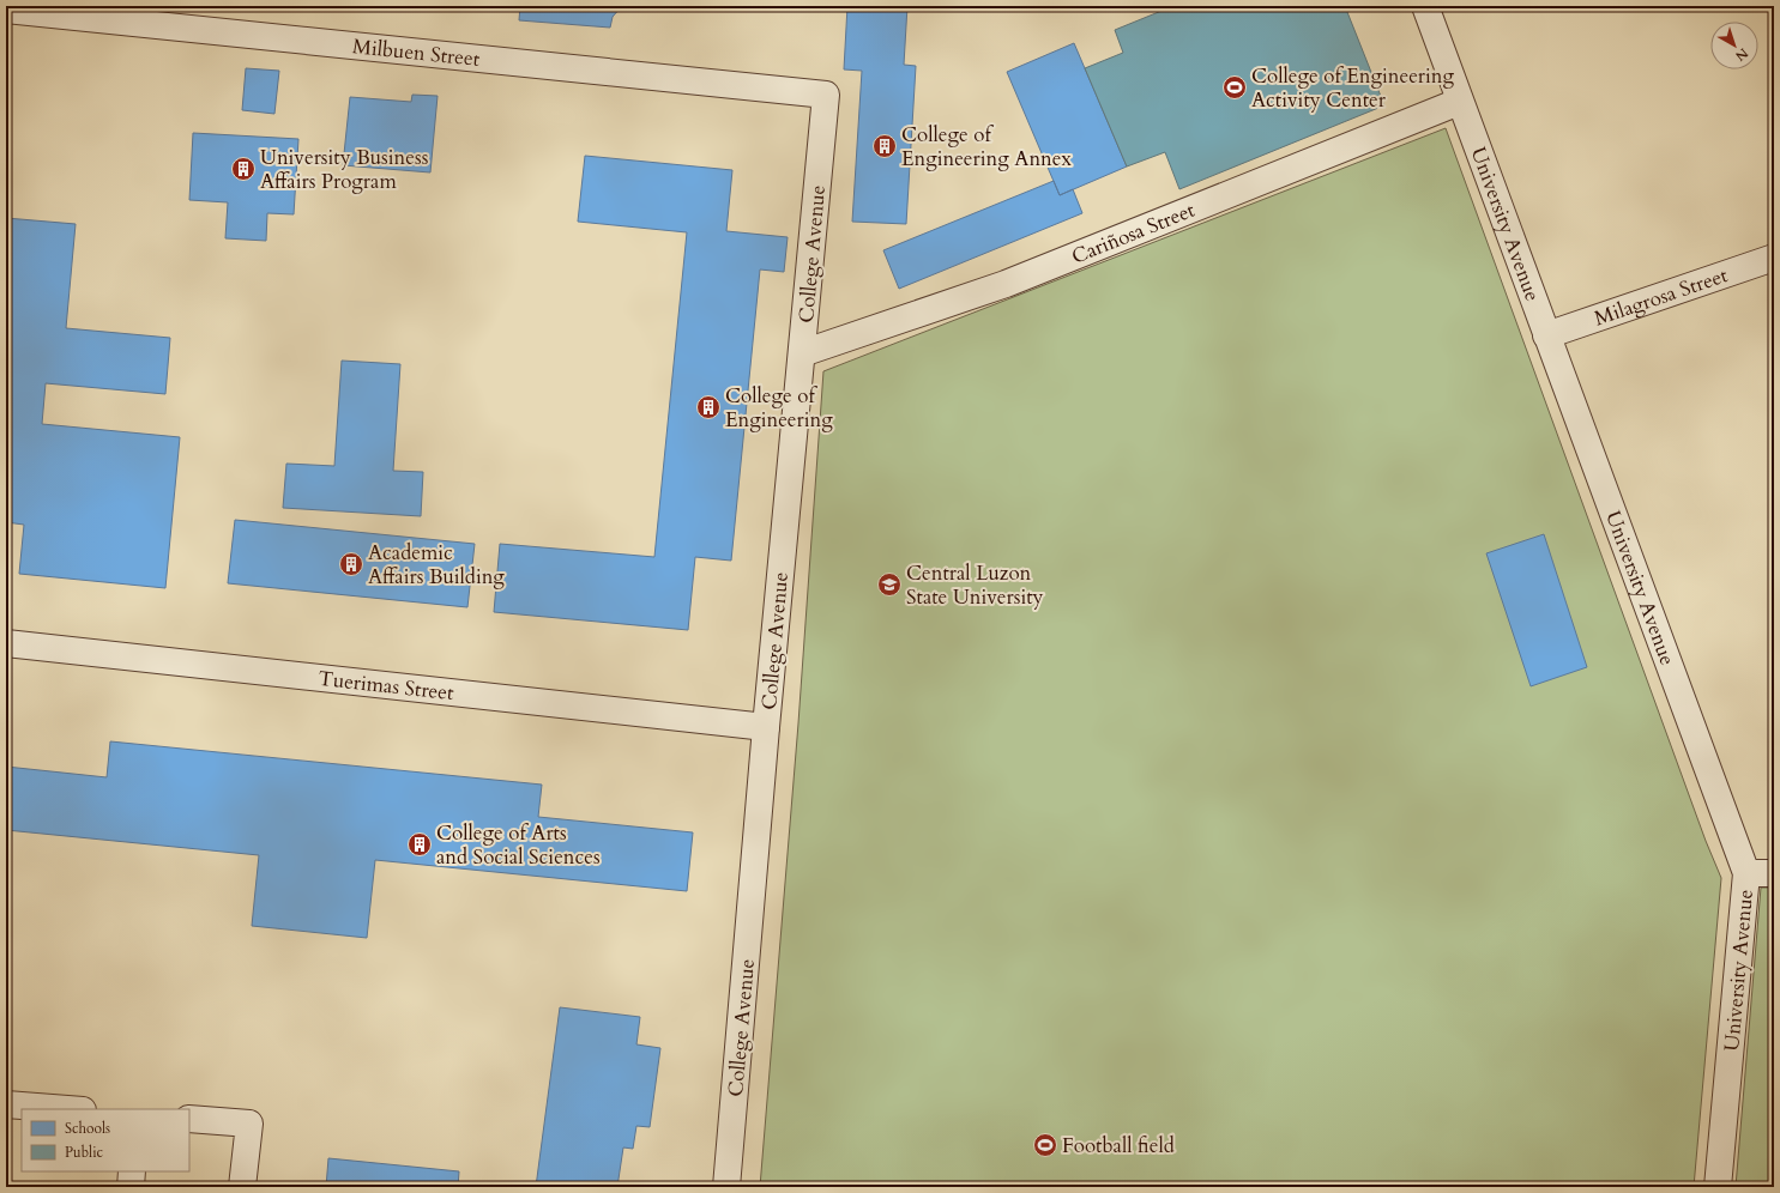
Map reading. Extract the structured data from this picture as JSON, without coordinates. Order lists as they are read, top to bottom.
{
  "streets": {
    "street": [
      "Milbuen Street",
      "University Avenue",
      "Cariñosa Street",
      "College Avenue",
      "Milagrosa Street",
      "Tuerimas Street"
    ]
  },
  "crossings": [
    ["Milbuen Street", "College Avenue"],
    ["University Avenue", "Cariñosa Street"],
    ["University Avenue", "Milagrosa Street"],
    ["Cariñosa Street", "College Avenue"],
    ["College Avenue", "Tuerimas Street"]
  ],
  "places": {
    "sports": ["College of Engineering Activity Center", "Football field"],
    "building": [
      "College of Engineering Annex",
      "University Business Affairs Program",
      "College of Engineering",
      "Academic Affairs Building",
      "College of Arts and Social Sciences"
    ],
    "school or university": ["Central Luzon State University"]
  },
  "legend": ["Schools", "Public"],
  "north": "bottom right"
}
